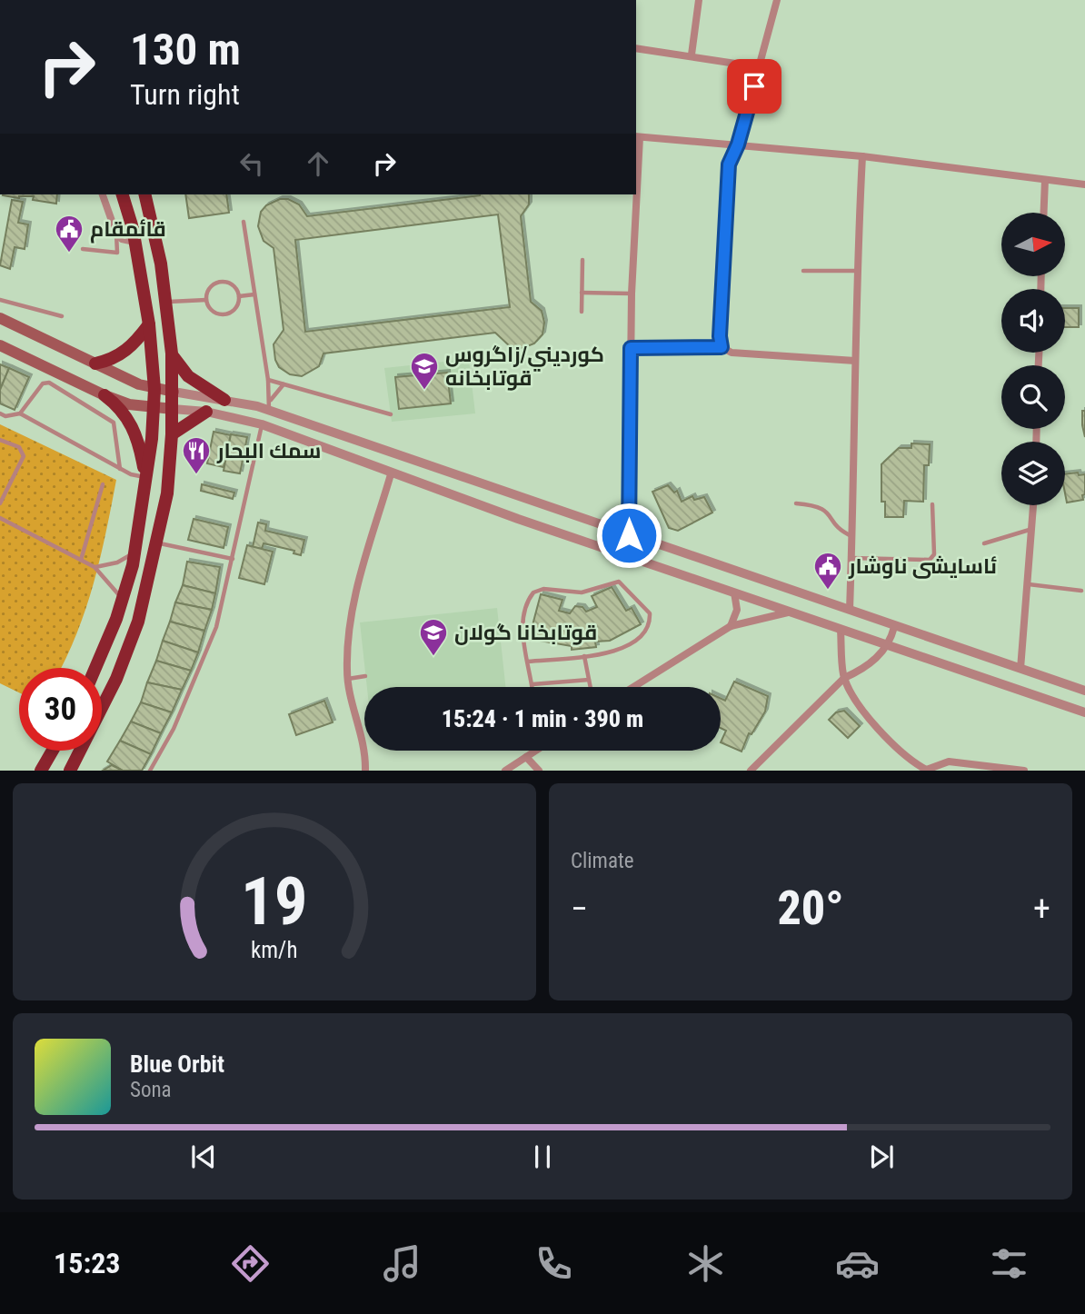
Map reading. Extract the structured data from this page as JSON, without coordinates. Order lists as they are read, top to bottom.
{
  "places": {
    "public building": ["قائمقام", "ئاسايشى ناوشار"],
    "school or university": ["كورديني/زاگروس قوتابخانه‌", "قوتابخانا گولان"],
    "restaurant": ["سمك البحار"]
  },
  "north": "right",
  "page": {
    "turn": ["130 m", "Turn right"],
    "limit": "30",
    "trip": "15:24 · 1 min · 390 m",
    "tile": "Climate",
    "heat": ["−", "20°", "+"],
    "song": ["Blue Orbit", "Sona"],
    "tabs": "15:23",
    "gauge": ["19", "km/h"]
  }
}
